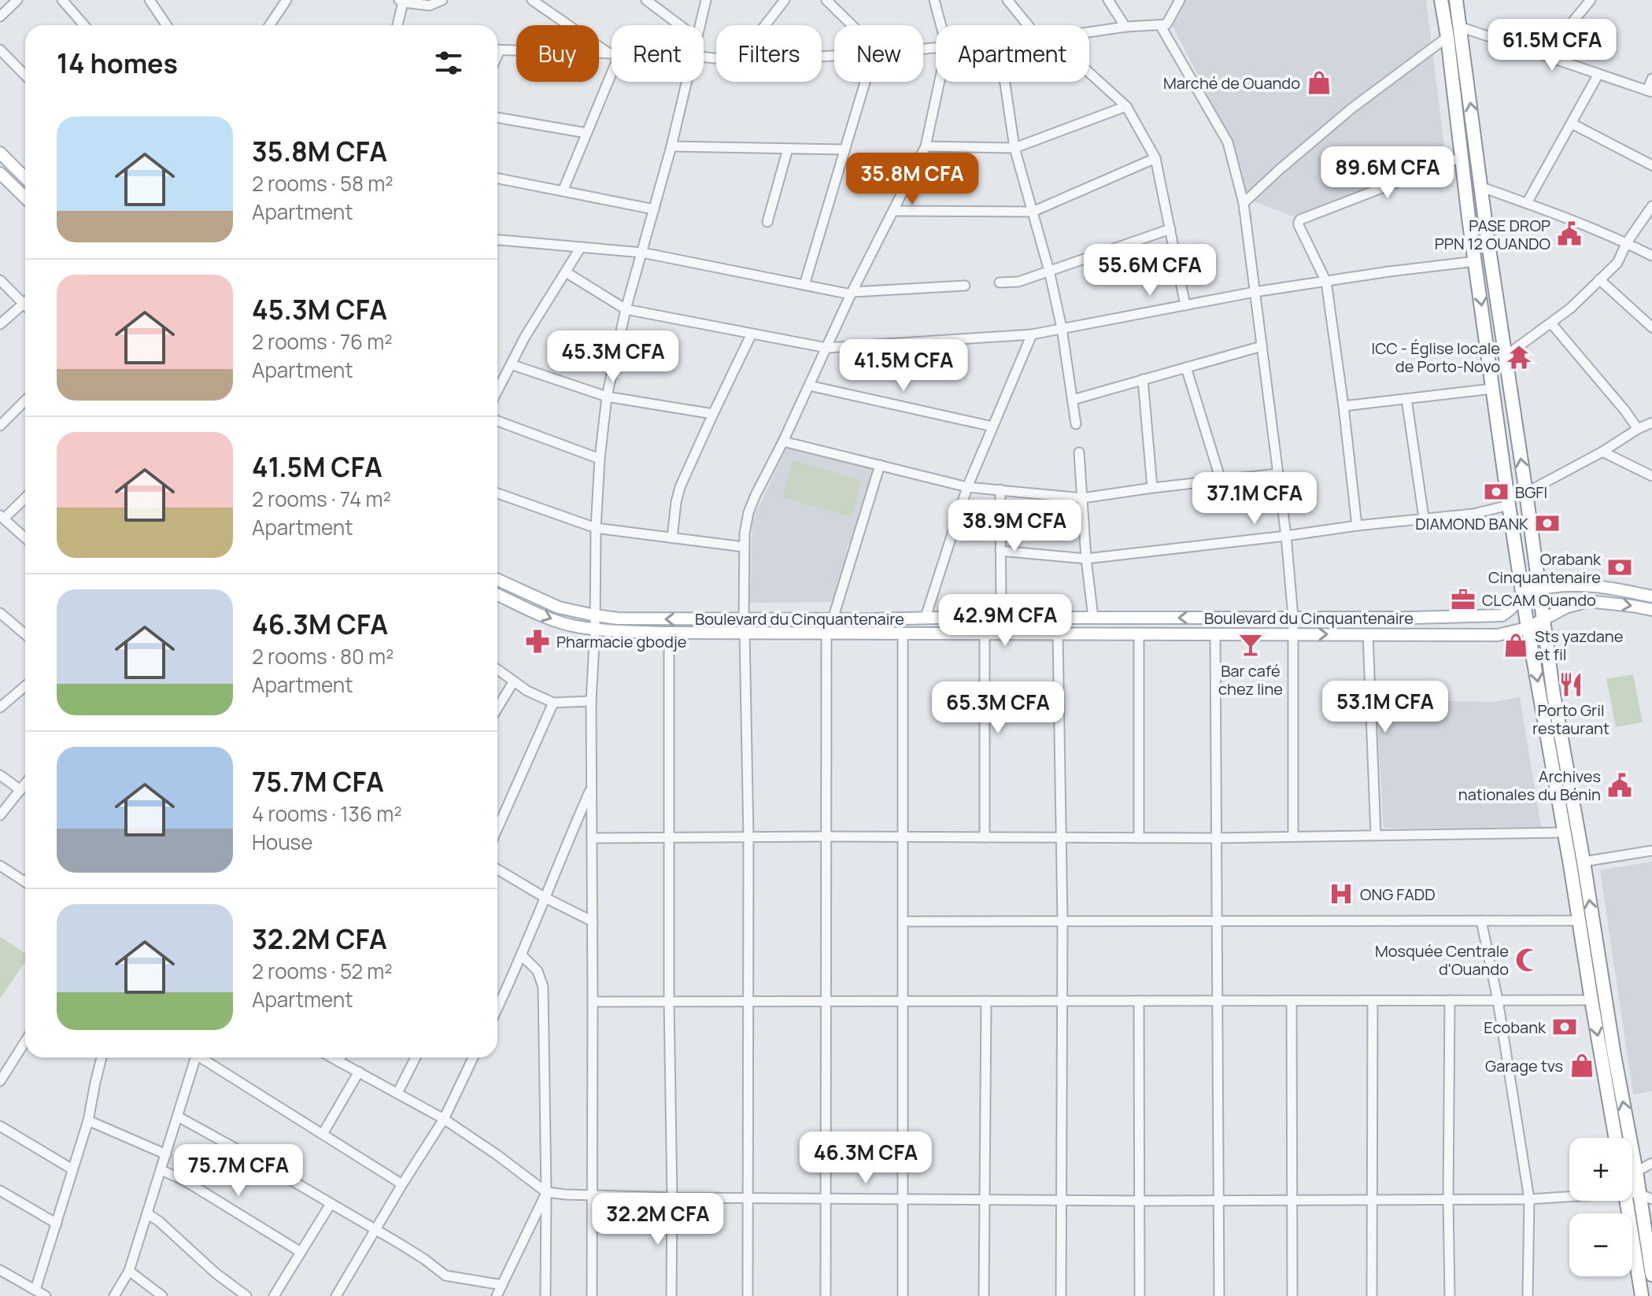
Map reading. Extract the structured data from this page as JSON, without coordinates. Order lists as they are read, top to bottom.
{
  "streets": {
    "main road": ["Boulevard du Cinquantenaire"]
  },
  "places": {
    "shop": ["Marché de Ouando", "Sts yazdane et fil", "Garage tvs"],
    "public building": ["PASE DROP PPN 12 OUANDO", "Archives nationales du Bénin"],
    "temple": ["ICC - Église locale de Porto-Novo"],
    "bank": [
      "BGFI",
      "DIAMOND BANK",
      "Orabank Cinquantenaire",
      "Ecobank"
    ],
    "office": ["CLCAM Ouando"],
    "pharmacy": ["Pharmacie gbodje"],
    "bar": ["Bar café chez line"],
    "restaurant": ["Porto Gril restaurant"],
    "hospital": ["ONG FADD"],
    "mosque": ["Mosquée Centrale d'Ouando"]
  },
  "page": {
    "price": [
      "61.5M CFA",
      "89.6M CFA",
      "35.8M CFA",
      "55.6M CFA",
      "45.3M CFA",
      "41.5M CFA",
      "37.1M CFA",
      "38.9M CFA",
      "42.9M CFA",
      "53.1M CFA",
      "65.3M CFA",
      "46.3M CFA",
      "75.7M CFA",
      "32.2M CFA"
    ],
    "chip": [
      "Buy",
      "Rent",
      "Filters",
      "New",
      "Apartment"
    ],
    "heading": "14 homes",
    "list": [
      {
        "name": "35.8M CFA",
        "note": "2 rooms · 58 m² · Apartment"
      },
      {
        "name": "45.3M CFA",
        "note": "2 rooms · 76 m² · Apartment"
      },
      {
        "name": "41.5M CFA",
        "note": "2 rooms · 74 m² · Apartment"
      },
      {
        "name": "46.3M CFA",
        "note": "2 rooms · 80 m² · Apartment"
      },
      {
        "name": "75.7M CFA",
        "note": "4 rooms · 136 m² · House"
      },
      {
        "name": "32.2M CFA",
        "note": "2 rooms · 52 m² · Apartment"
      }
    ],
    "map_buttons": ["+", "−"]
  }
}
